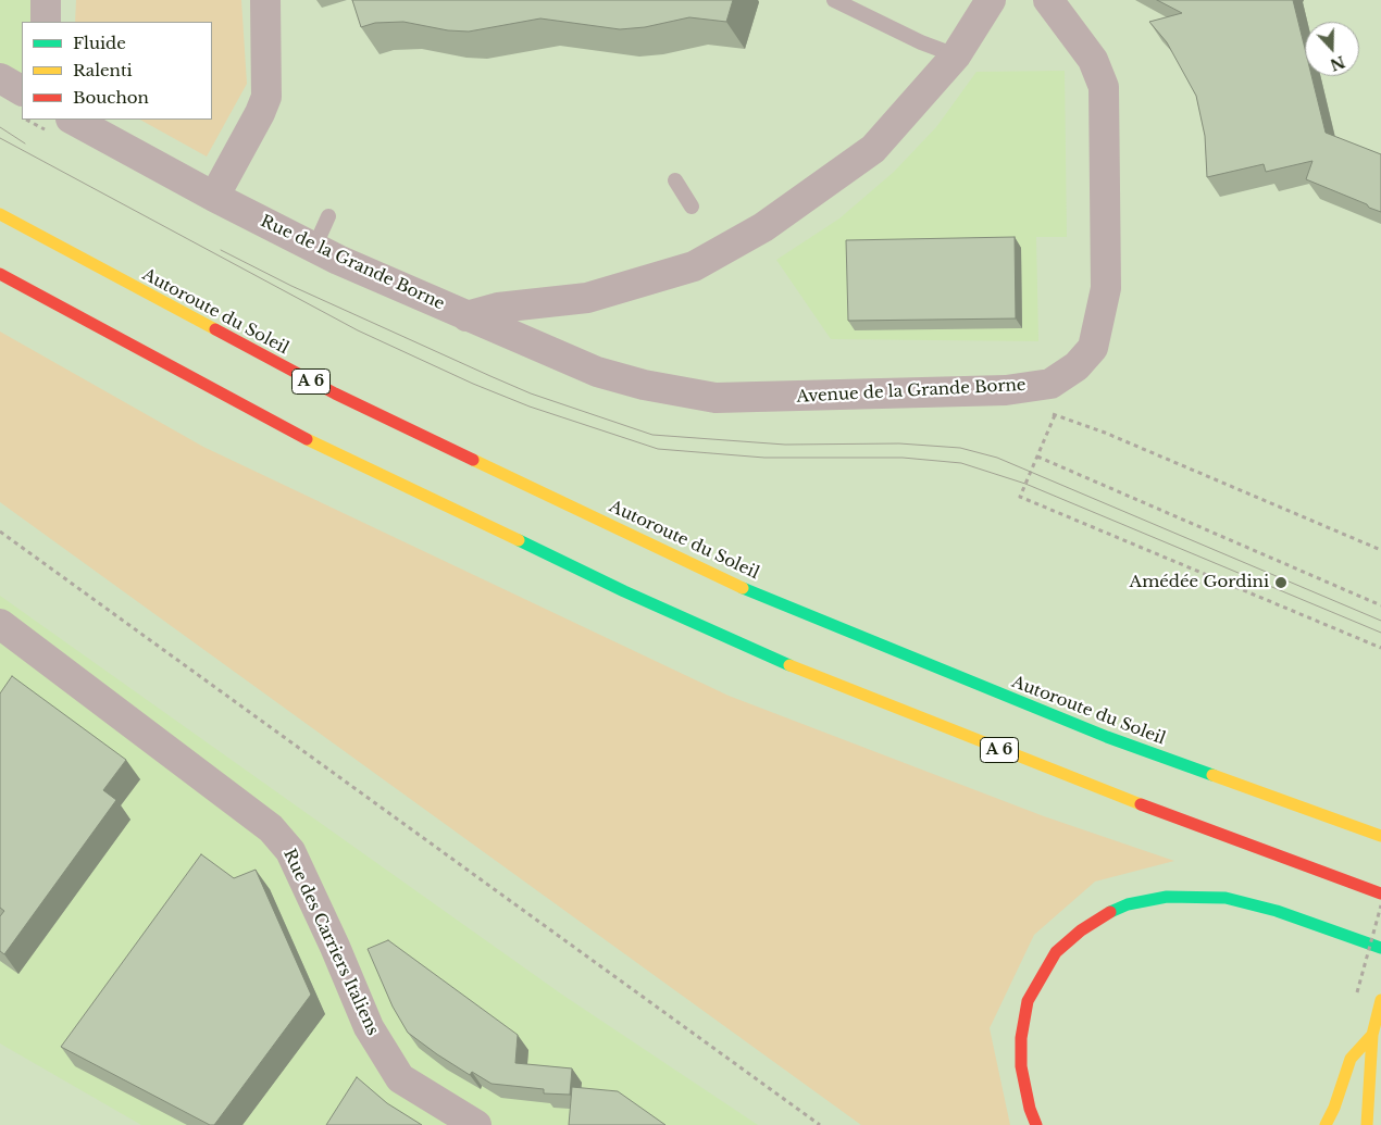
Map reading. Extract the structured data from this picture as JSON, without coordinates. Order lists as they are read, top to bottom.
{
  "streets": {
    "main road": ["Autoroute du Soleil", "A 6"],
    "street": ["Rue de la Grande Borne", "Avenue de la Grande Borne", "Rue des Carriers Italiens"]
  },
  "crossings": [
    ["Rue de la Grande Borne", "Avenue de la Grande Borne"]
  ],
  "places": ["Amédée Gordini"],
  "legend": ["Fluide", "Ralenti", "Bouchon"],
  "north": "bottom"
}
